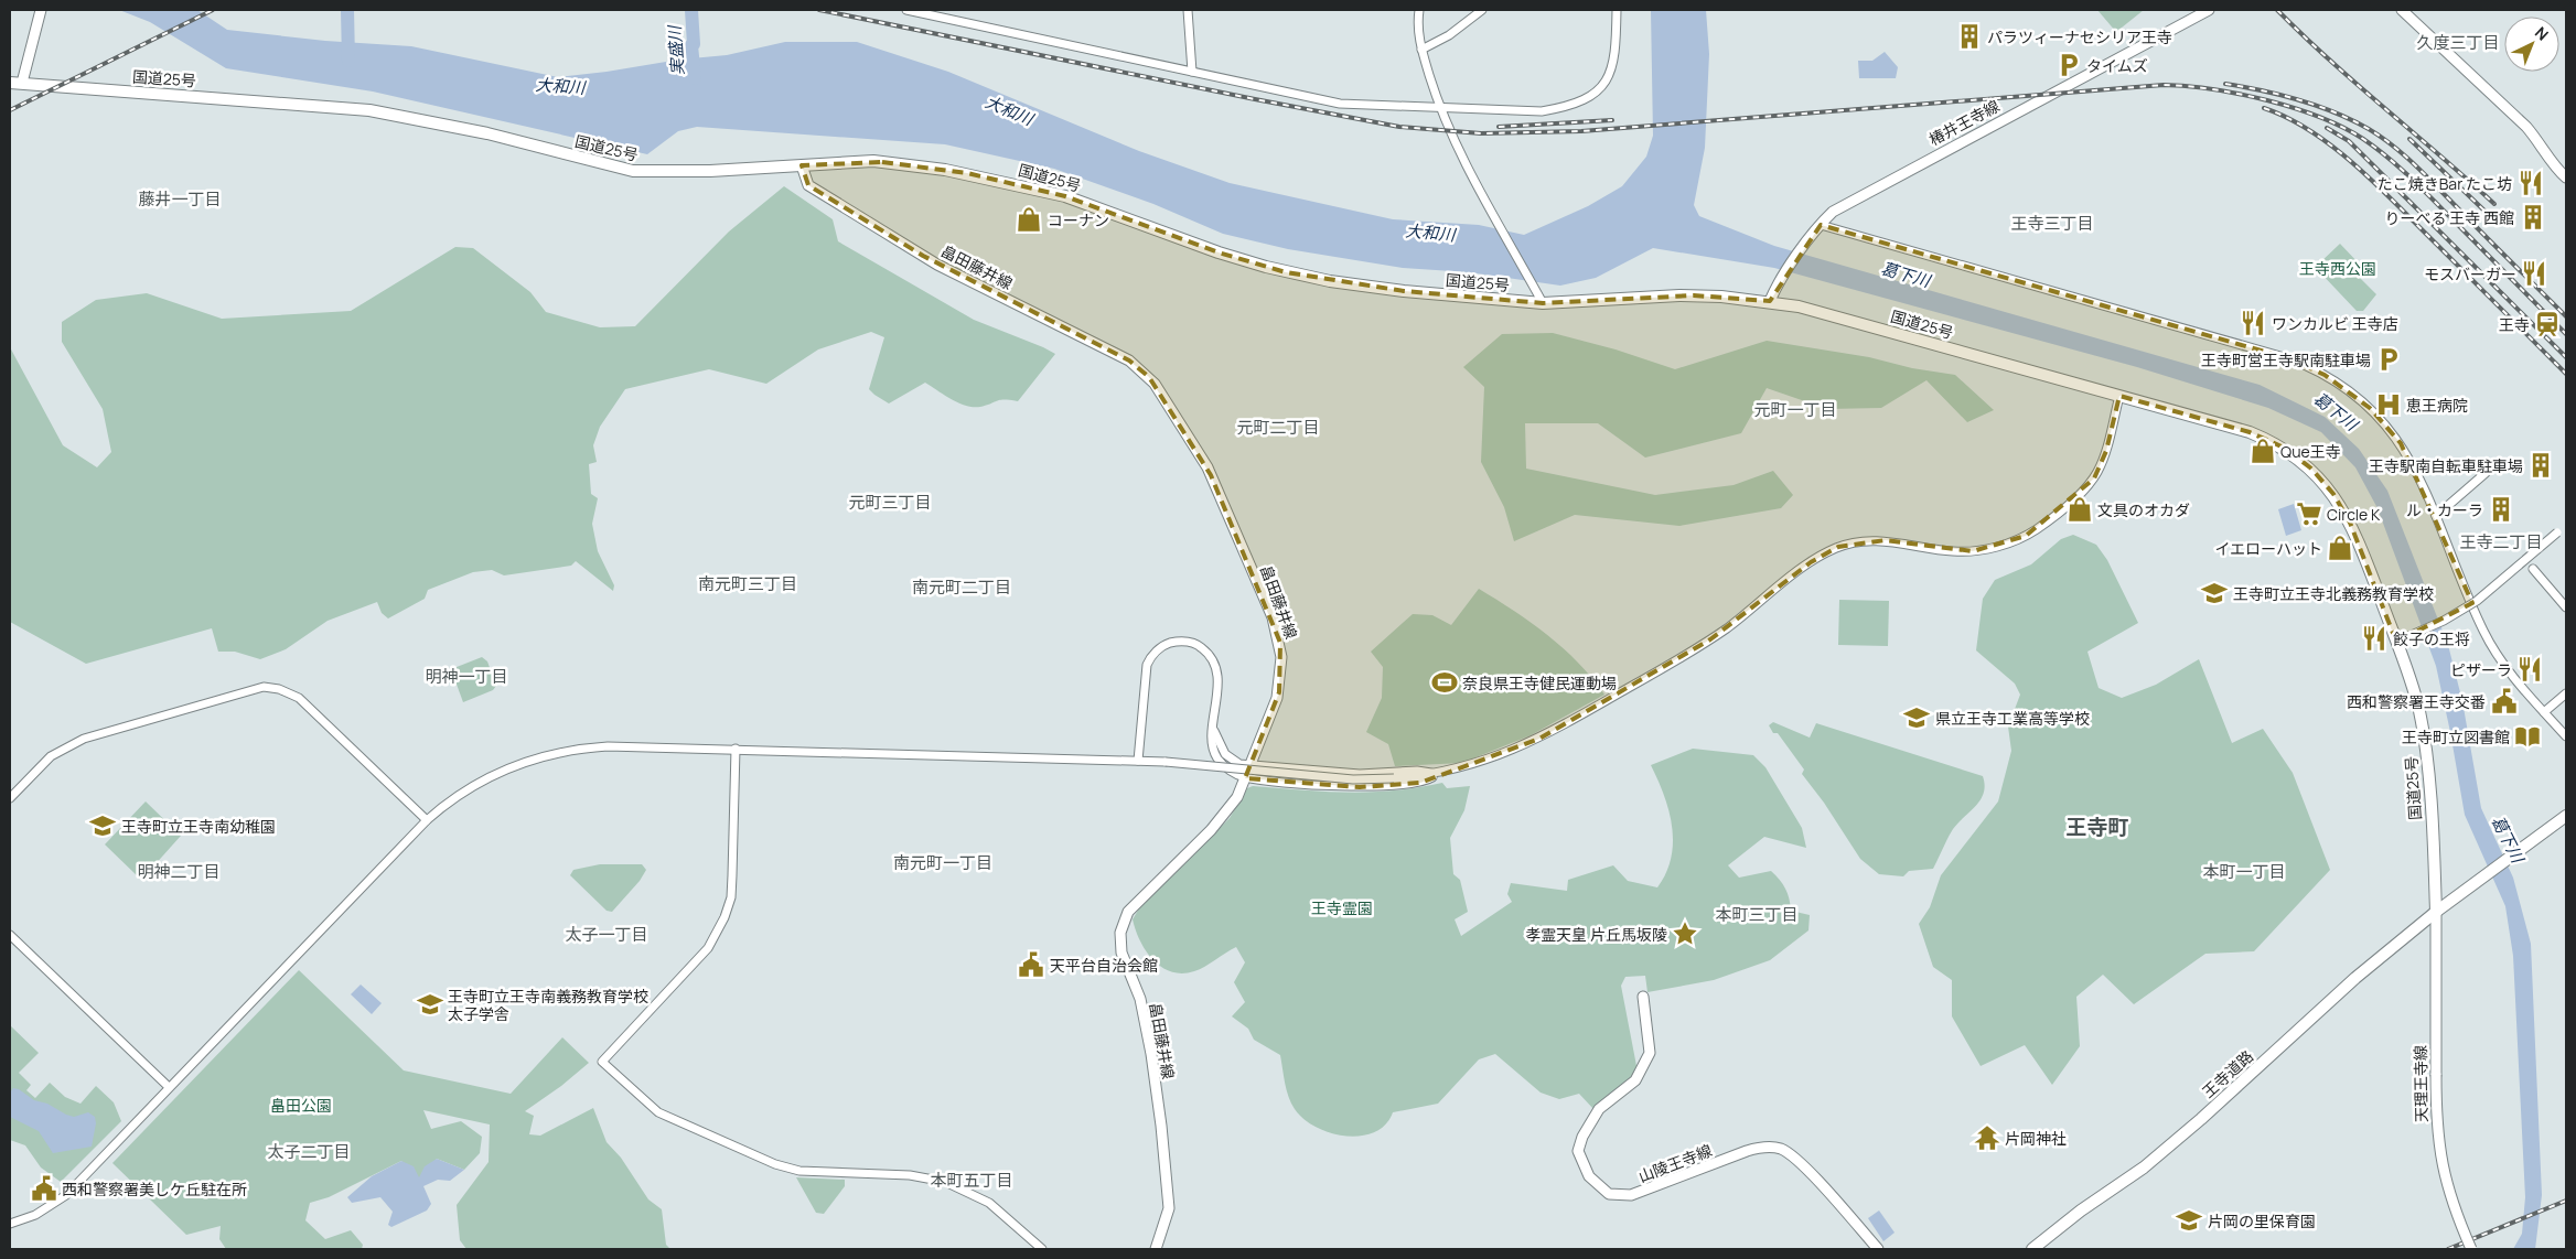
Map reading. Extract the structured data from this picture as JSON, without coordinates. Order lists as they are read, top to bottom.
{
  "streets": {
    "highway": ["国道25号", "王寺道路"],
    "main road": [
      "椿井王寺線",
      "畠田藤井線",
      "天理王寺線",
      "山陵王寺線"
    ]
  },
  "crossings": [
    ["国道25号", "椿井王寺線"],
    ["国道25号", "畠田藤井線"],
    ["国道25号", "王寺道路"],
    ["国道25号", "天理王寺線"],
    ["王寺道路", "天理王寺線"]
  ],
  "districts": [
    "久度三丁目",
    "藤井一丁目",
    "王寺三丁目",
    "元町一丁目",
    "元町二丁目",
    "元町三丁目",
    "王寺二丁目",
    "南元町三丁目",
    "南元町二丁目",
    "明神一丁目",
    "王寺町",
    "南元町一丁目",
    "明神二丁目",
    "本町一丁目",
    "本町三丁目",
    "太子一丁目",
    "太子二丁目",
    "本町五丁目"
  ],
  "water": ["実盛川", "大和川", "葛下川"],
  "parks": ["王寺西公園", "王寺霊園", "畠田公園"],
  "places": {
    "building": [
      "パラツィーナセシリア王寺",
      "りーべる 王寺 西館",
      "王寺駅南自転車駐車場",
      "ル・カーラ"
    ],
    "parking": ["タイムズ", "王寺町営王寺駅南駐車場"],
    "restaurant": [
      "たこ焼きBar たこ坊",
      "モスバーガー",
      "ワンカルビ 王寺店",
      "餃子の王将",
      "ピザーラ"
    ],
    "shop": [
      "コーナン",
      "Que王寺",
      "文具のオカダ",
      "イエローハット"
    ],
    "station": ["王寺"],
    "hospital": ["恵王病院"],
    "supermarket": ["Circle K"],
    "school or university": [
      "王寺町立王寺北義務教育学校",
      "県立王寺工業高等学校",
      "王寺町立王寺南幼稚園",
      "王寺町立王寺南義務教育学校 太子学舎",
      "片岡の里保育園"
    ],
    "sports": ["奈良県王寺健民運動場"],
    "public building": ["西和警察署王寺交番", "天平台自治会館", "西和警察署美しケ丘駐在所"],
    "library": ["王寺町立図書館"],
    "place": ["孝霊天皇 片丘馬坂陵"],
    "temple": ["片岡神社"]
  },
  "north": "top right"
}
